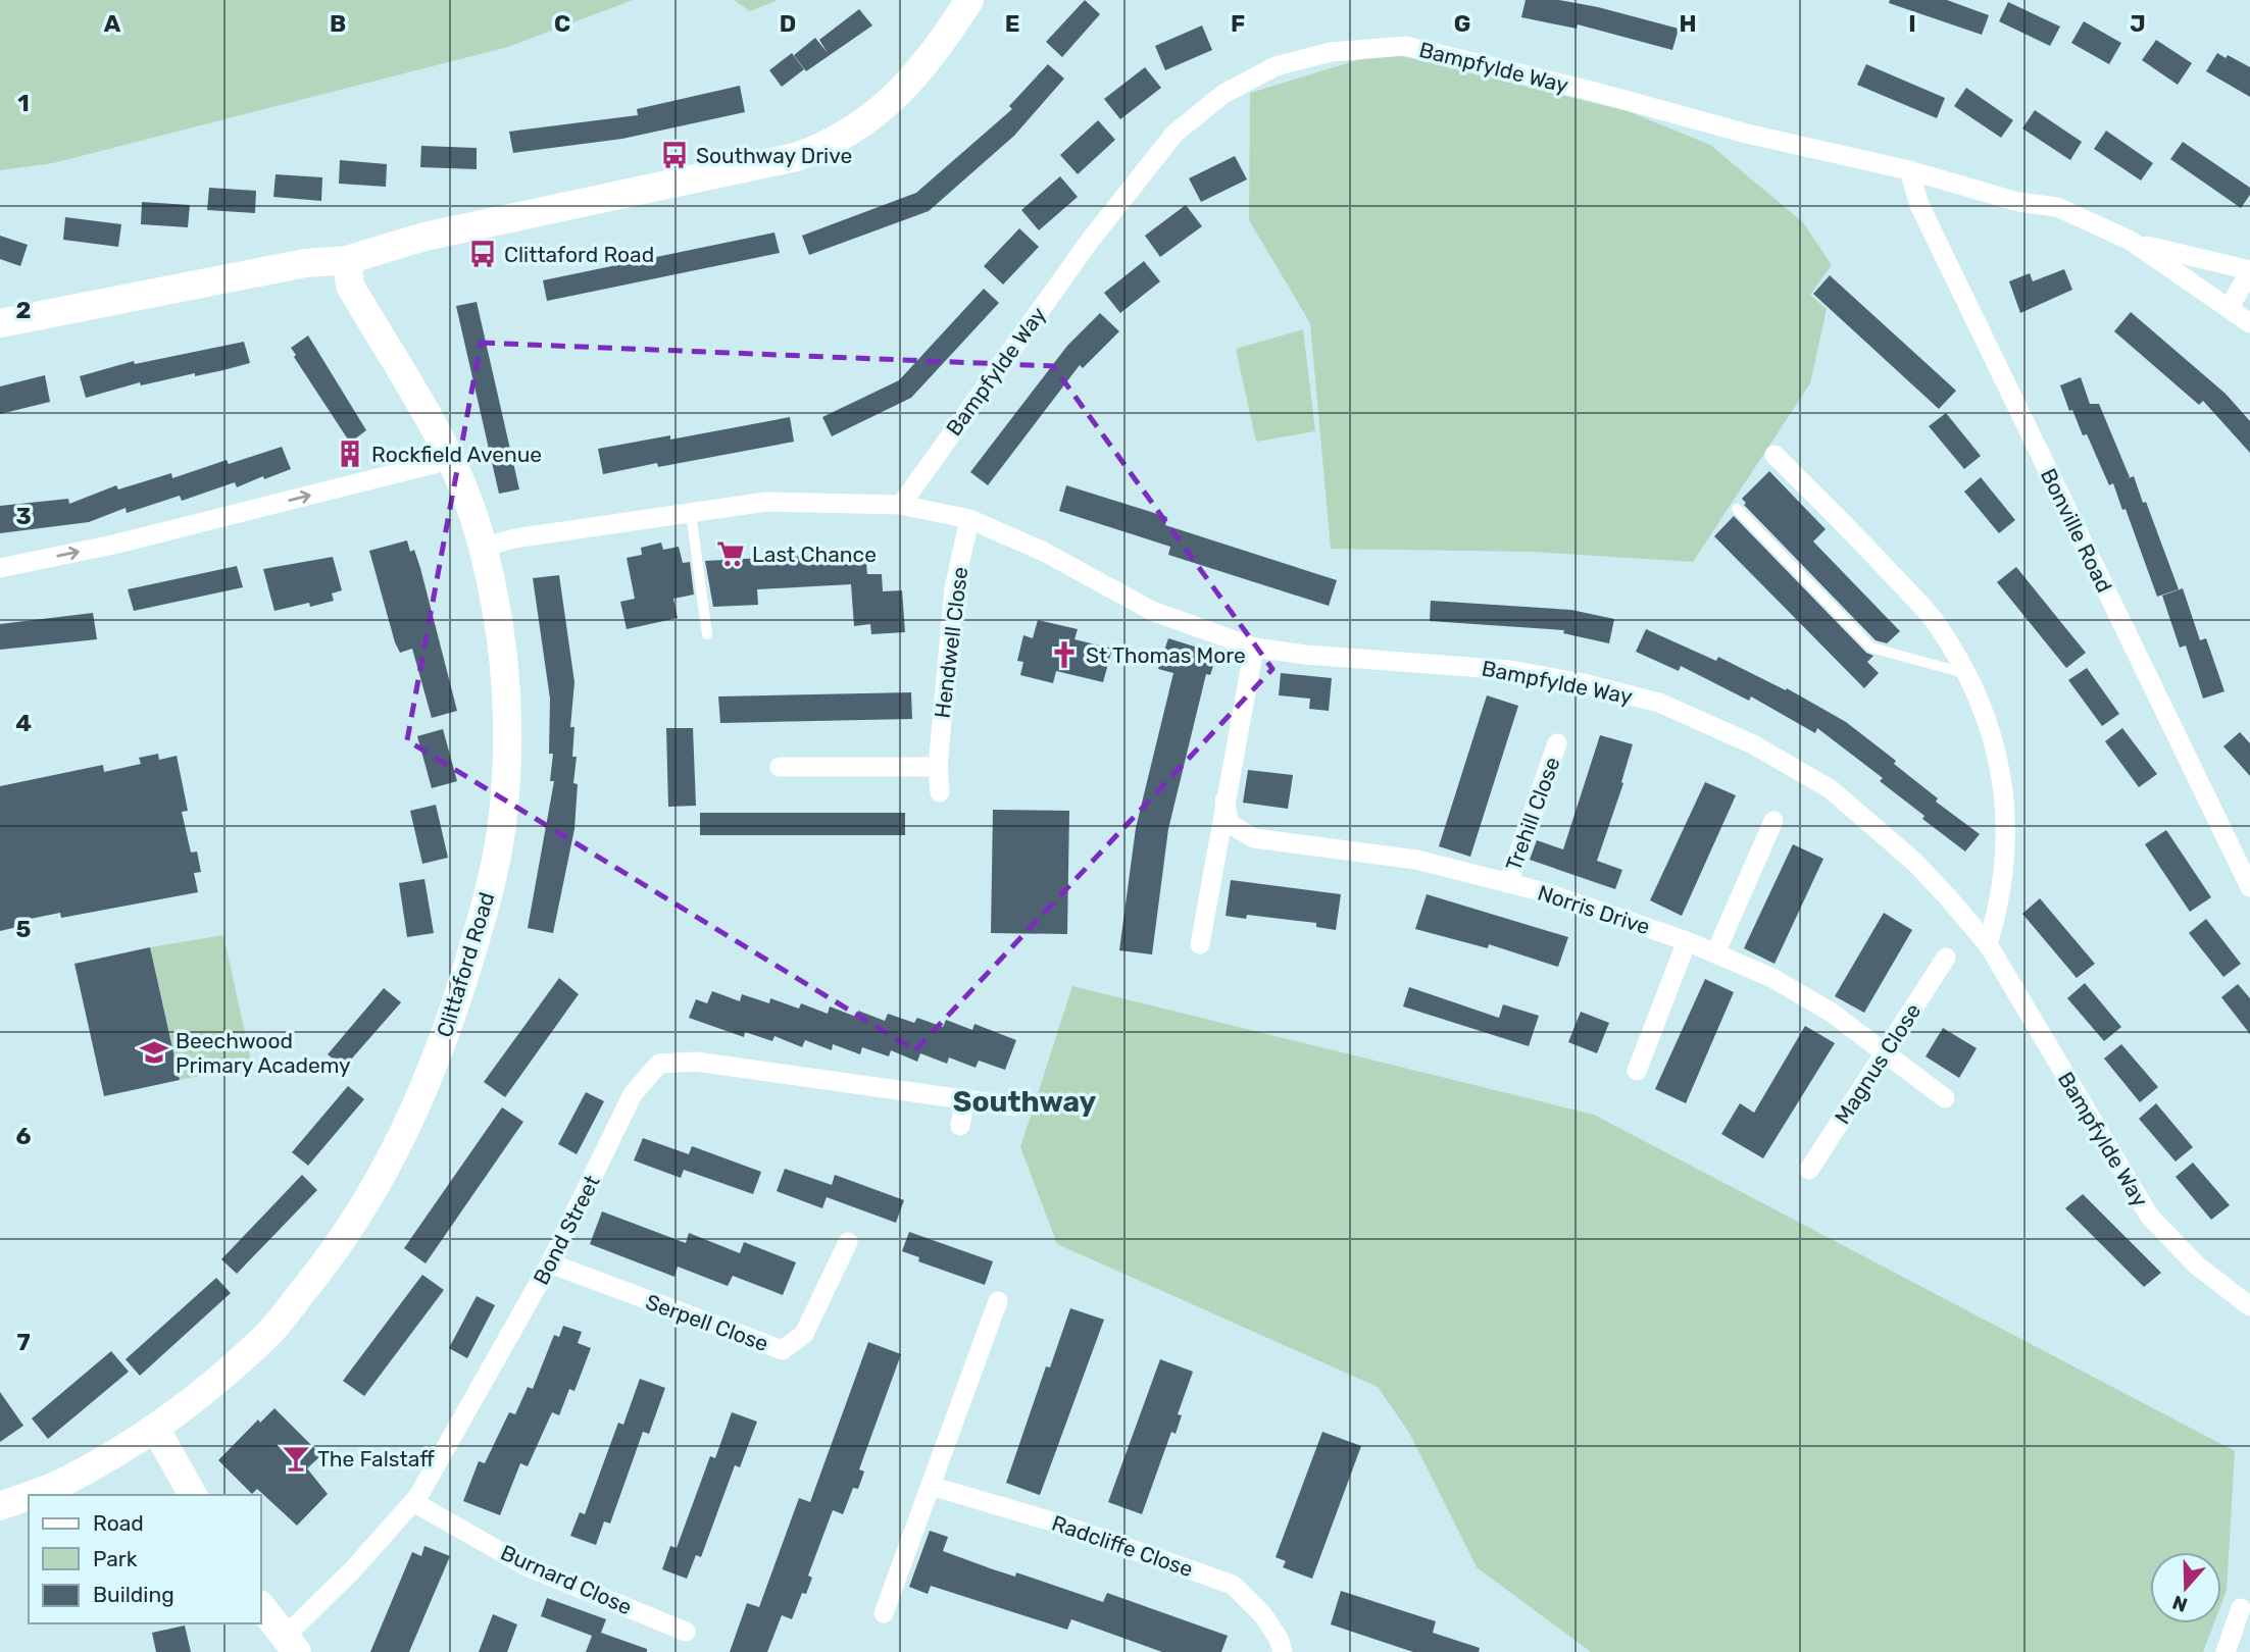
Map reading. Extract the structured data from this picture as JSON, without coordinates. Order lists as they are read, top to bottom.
{
  "streets": {
    "street": [
      "Bampfylde Way",
      "Bonville Road",
      "Hendwell Close",
      "Trehill Close",
      "Norris Drive",
      "Clittaford Road",
      "Magnus Close",
      "Bond Street",
      "Serpell Close",
      "Radcliffe Close",
      "Burnard Close"
    ]
  },
  "crossings": [
    ["Bampfylde Way", "Bonville Road"],
    ["Bampfylde Way", "Hendwell Close"],
    ["Bampfylde Way", "Clittaford Road"],
    ["Trehill Close", "Norris Drive"],
    ["Norris Drive", "Magnus Close"],
    ["Bond Street", "Serpell Close"],
    ["Bond Street", "Burnard Close"]
  ],
  "districts": ["Southway"],
  "places": {
    "bus stop": ["Southway Drive", "Clittaford Road"],
    "building": ["Rockfield Avenue"],
    "supermarket": ["Last Chance"],
    "church": ["St Thomas More"],
    "school or university": ["Beechwood Primary Academy"],
    "bar": ["The Falstaff"]
  },
  "legend": ["Road", "Park", "Building"],
  "north": "bottom",
  "grid": {
    "columns": [
      "A",
      "B",
      "C",
      "D",
      "E",
      "F",
      "G",
      "H",
      "I",
      "J"
    ],
    "rows": [
      "1",
      "2",
      "3",
      "4",
      "5",
      "6",
      "7"
    ]
  }
}
